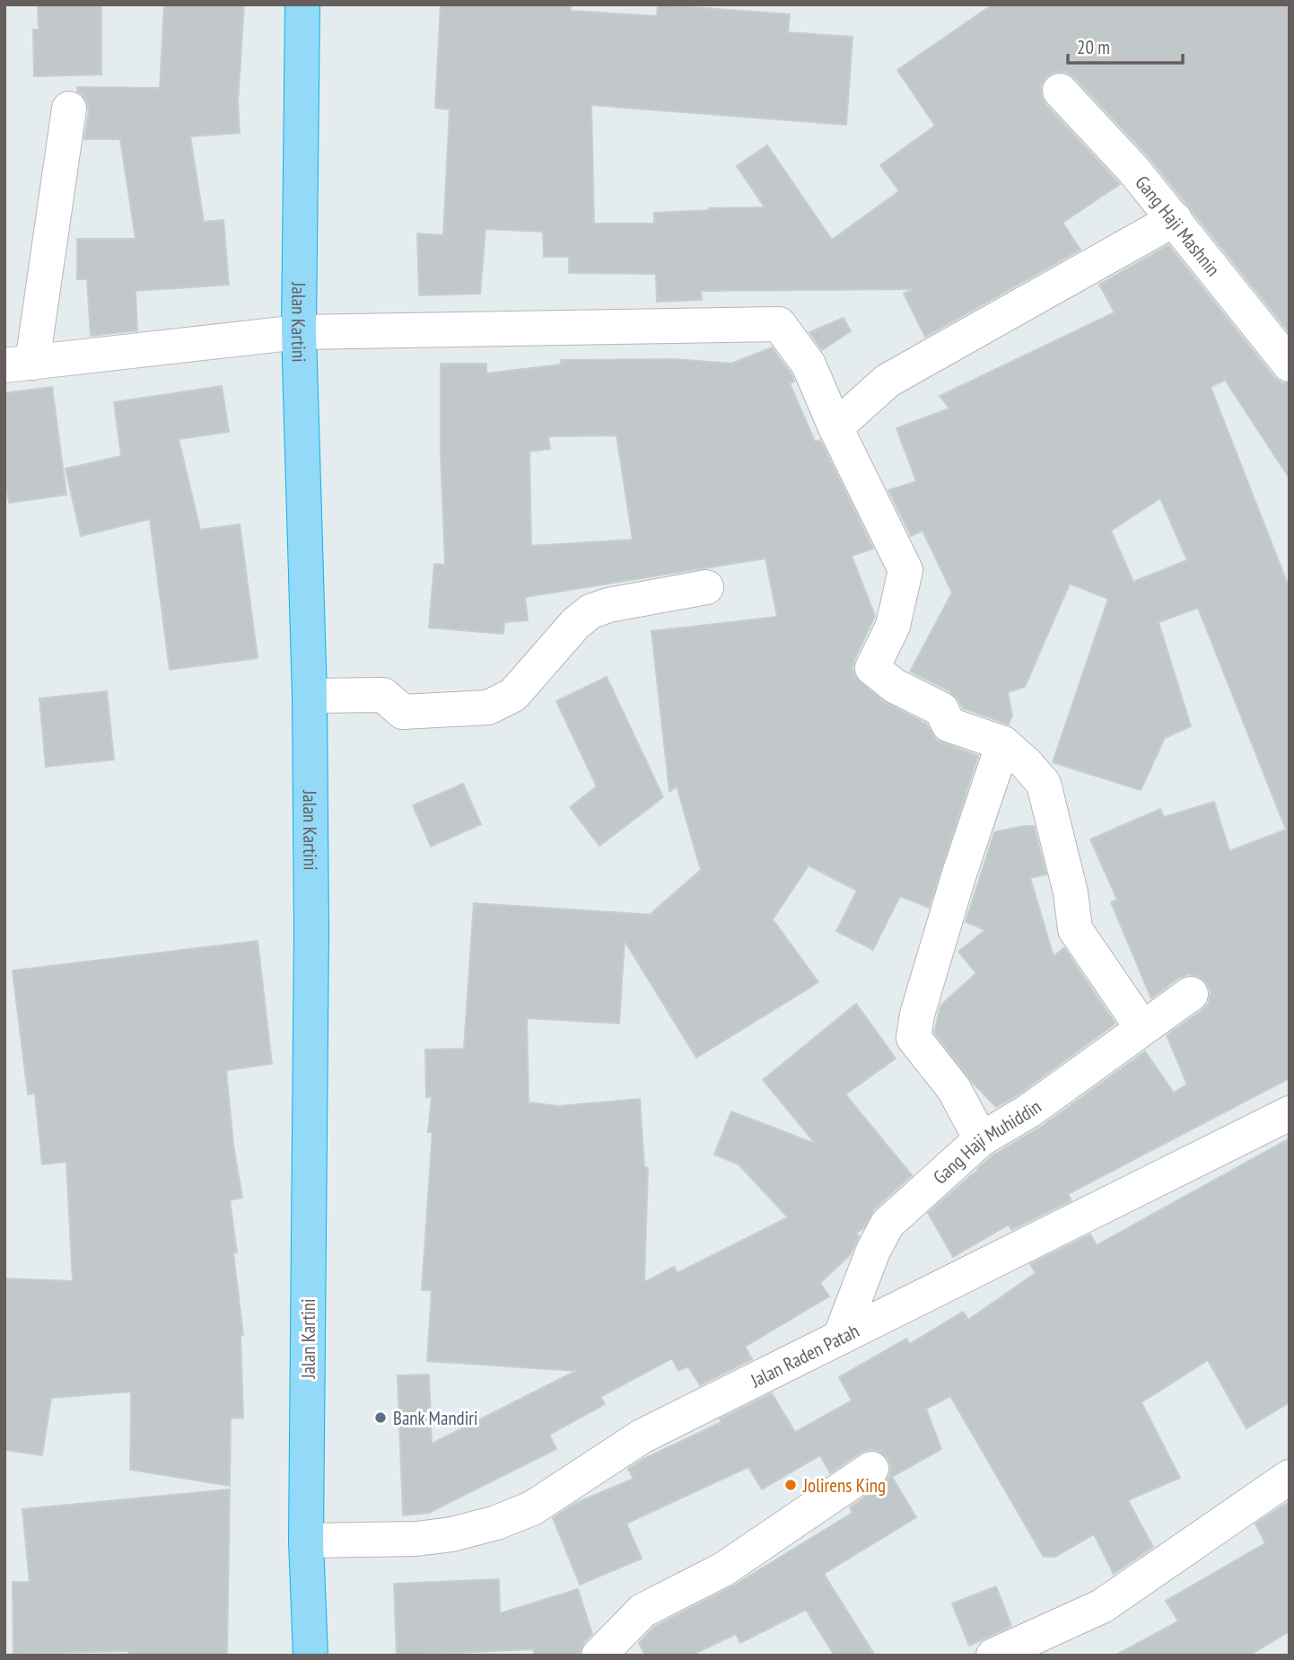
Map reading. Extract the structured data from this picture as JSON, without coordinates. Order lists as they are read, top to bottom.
{
  "streets": {
    "highway": ["Jalan Kartini"],
    "street": ["Gang Haji Mashnin", "Gang Haji Muhiddin", "Jalan Raden Patah"]
  },
  "crossings": [
    ["Jalan Kartini", "Jalan Raden Patah"],
    ["Gang Haji Muhiddin", "Jalan Raden Patah"]
  ],
  "places": ["Bank Mandiri", "Jolirens King"],
  "scale_bar": "20 m"
}
